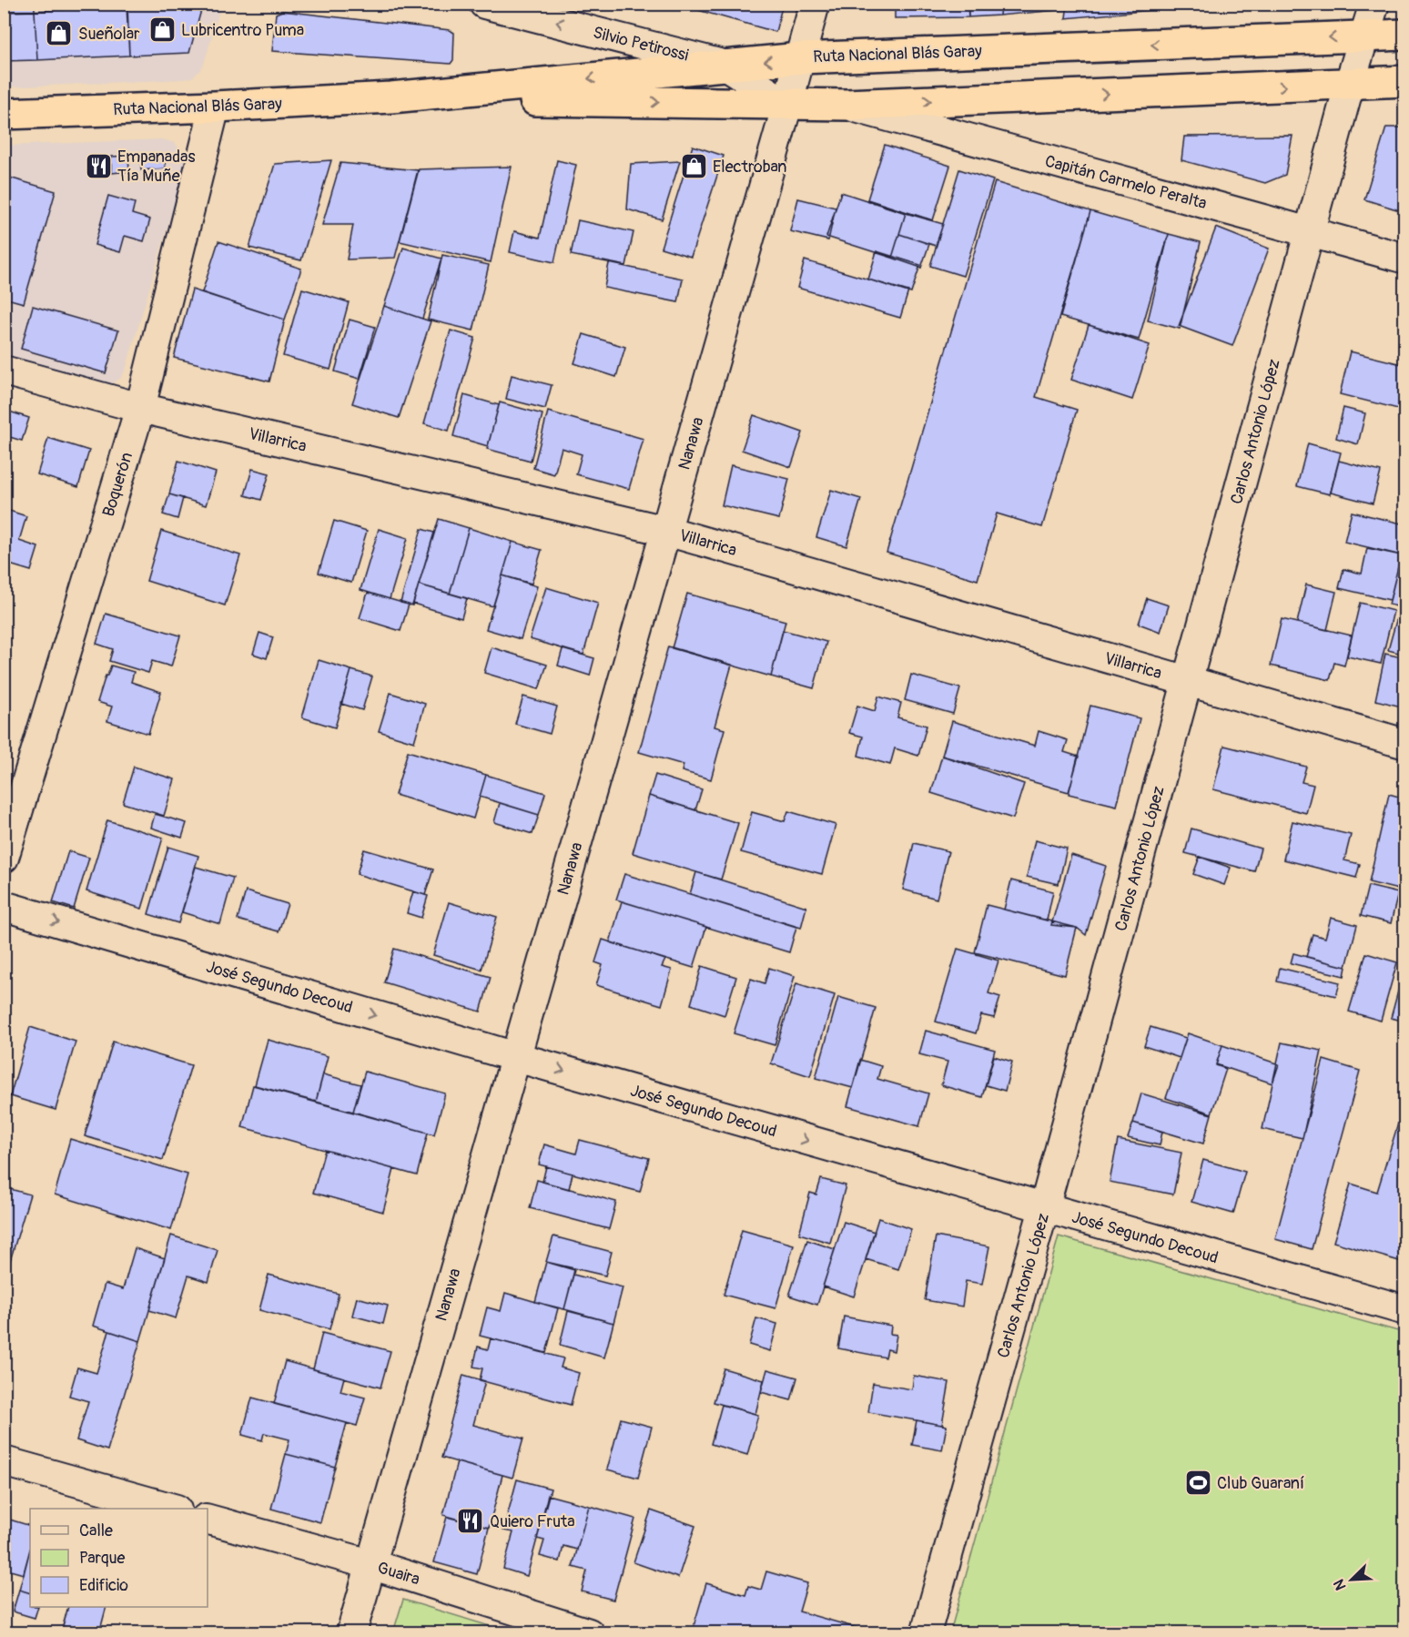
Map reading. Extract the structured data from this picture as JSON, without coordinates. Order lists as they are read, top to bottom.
{
  "streets": {
    "highway": ["Ruta Nacional Blás Garay"],
    "street": [
      "Silvio Petirossi",
      "Capitán Carmelo Peralta",
      "Carlos Antonio López",
      "Villarrica",
      "Nanawa",
      "Boquerón",
      "José Segundo Decoud",
      "Guaira"
    ]
  },
  "crossings": [
    ["Silvio Petirossi", "Ruta Nacional Blás Garay"],
    ["Silvio Petirossi", "Nanawa"],
    ["Ruta Nacional Blás Garay", "Capitán Carmelo Peralta"],
    ["Ruta Nacional Blás Garay", "Carlos Antonio López"],
    ["Ruta Nacional Blás Garay", "Nanawa"],
    ["Ruta Nacional Blás Garay", "Boquerón"],
    ["Capitán Carmelo Peralta", "Carlos Antonio López"],
    ["Carlos Antonio López", "Villarrica"],
    ["Carlos Antonio López", "José Segundo Decoud"],
    ["Villarrica", "Nanawa"],
    ["Villarrica", "Boquerón"],
    ["Nanawa", "José Segundo Decoud"],
    ["Nanawa", "Guaira"]
  ],
  "one_way": ["Silvio Petirossi", "José Segundo Decoud"],
  "places": {
    "shop": ["Lubricentro Puma", "Sueñolar", "Electroban"],
    "restaurant": ["Empanadas Tía Muñe", "Quiero Fruta"],
    "sports": ["Club Guaraní"]
  },
  "legend": ["Calle", "Parque", "Edificio"],
  "north": "bottom left"
}
